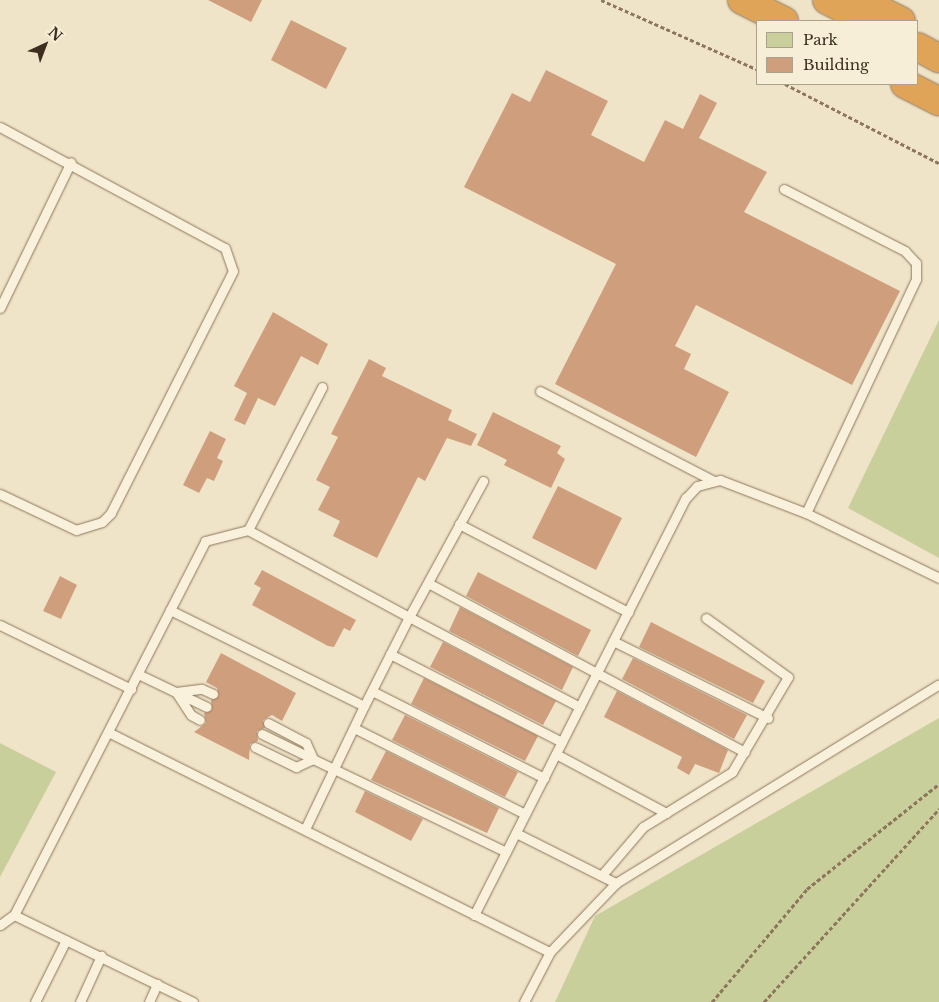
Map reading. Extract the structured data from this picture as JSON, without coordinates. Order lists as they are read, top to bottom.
{
  "legend": ["Park", "Building"],
  "north": "top right"
}
